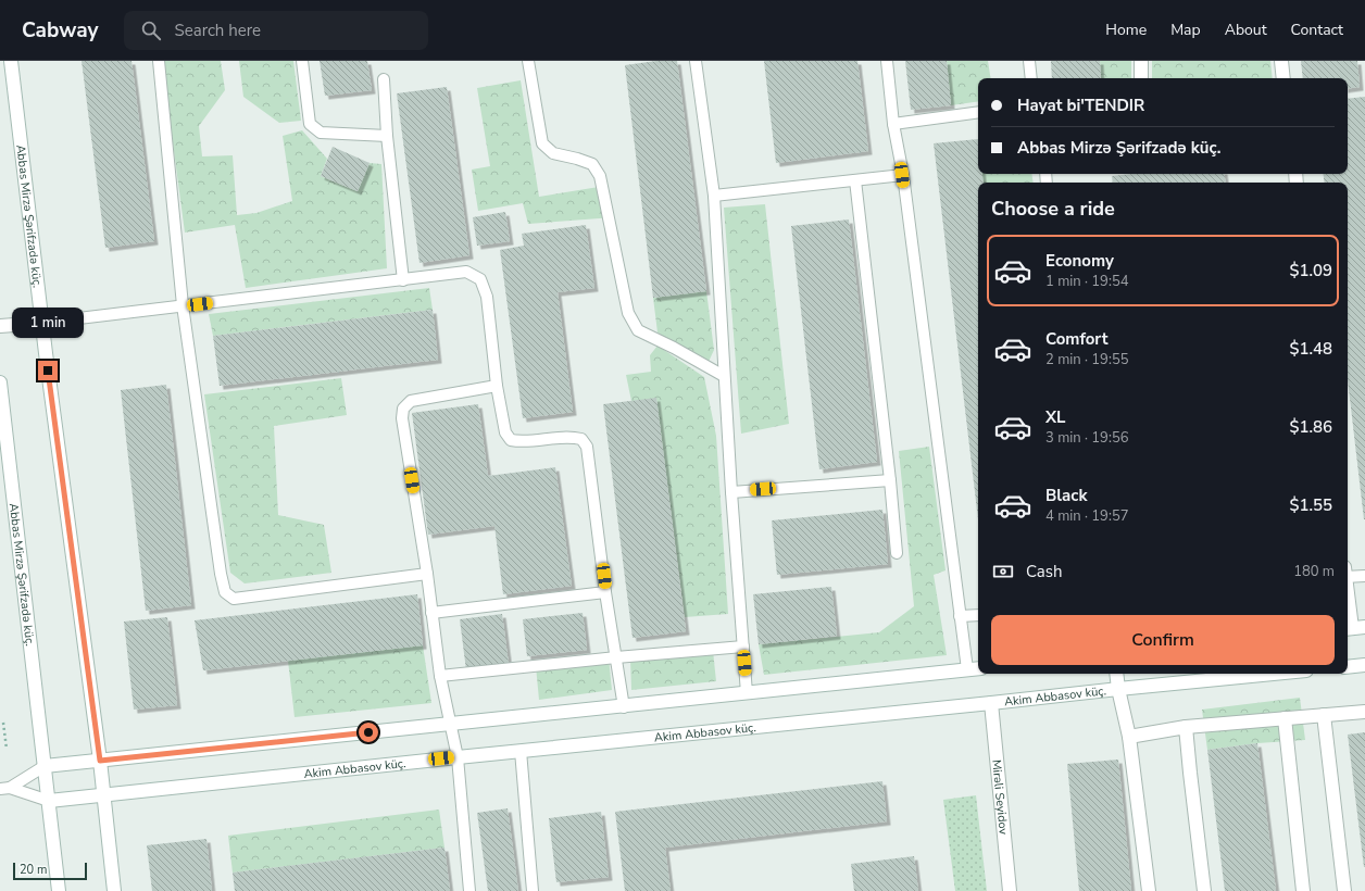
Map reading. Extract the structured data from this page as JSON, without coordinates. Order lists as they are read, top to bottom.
{
  "streets": {
    "main road": ["Abbas Mirzə Şərifzadə küç.", "Akim Abbasov küç.", "Mirəli Seyidov"]
  },
  "crossings": [
    ["Abbas Mirzə Şərifzadə küç.", "Akim Abbasov küç."],
    ["Akim Abbasov küç.", "Mirəli Seyidov"]
  ],
  "scale_bar": "20 m",
  "page": {
    "header": "Cabway",
    "search": "Search here",
    "nav": [
      "Home",
      "Map",
      "About",
      "Contact"
    ],
    "banner": ["Hayat bi'TENDIR", "Abbas Mirzə Şərifzadə küç."],
    "heading": "Choose a ride",
    "list": [
      {
        "name": "Economy",
        "note": "1 min · 19:54",
        "value": "$1.09"
      },
      {
        "name": "Comfort",
        "note": "2 min · 19:55",
        "value": "$1.48"
      },
      {
        "name": "XL",
        "note": "3 min · 19:56",
        "value": "$1.86"
      },
      {
        "name": "Black",
        "note": "4 min · 19:57",
        "value": "$1.55"
      }
    ],
    "bubble": "1 min",
    "pay": ["Cash", "180 m"],
    "buttons": "Confirm",
    "scale": "20 m"
  }
}
